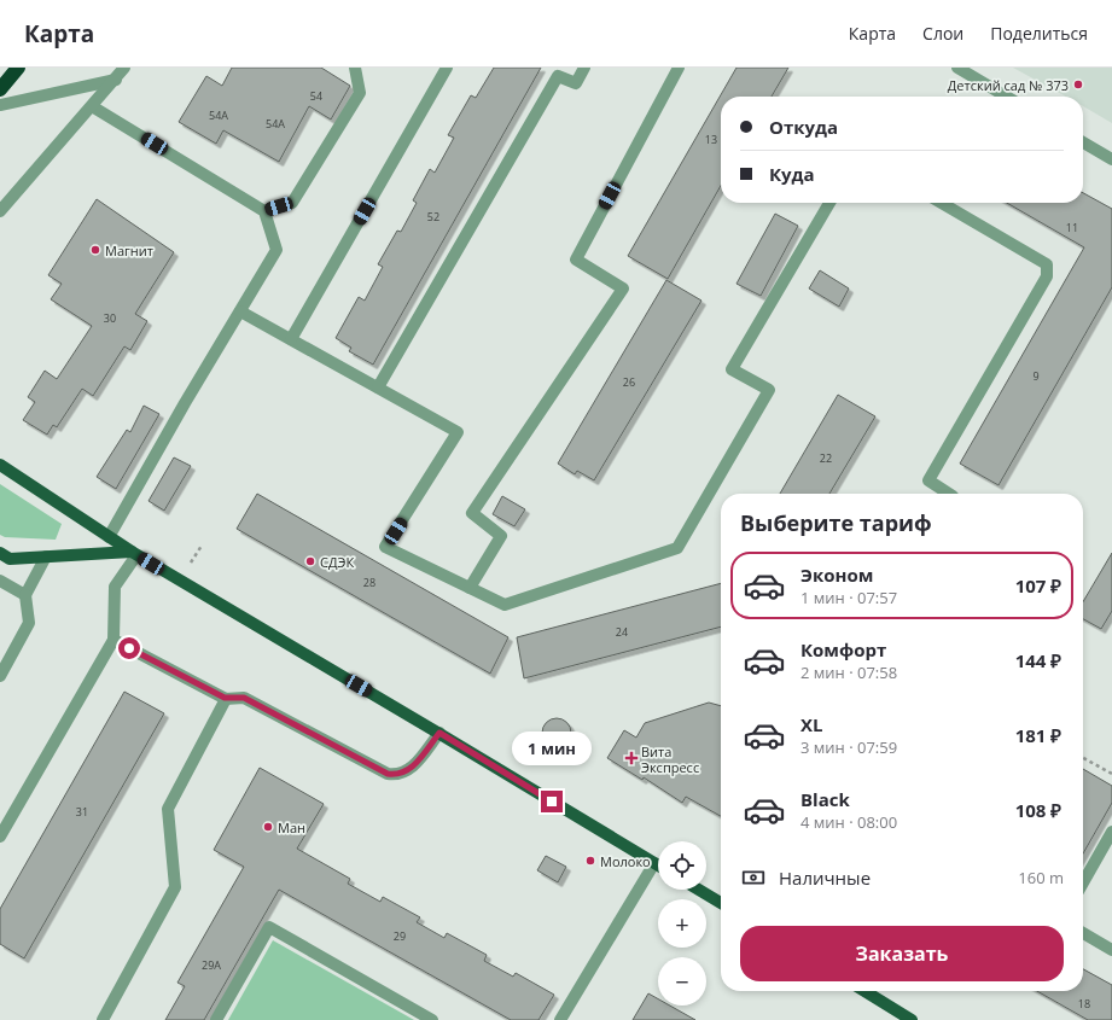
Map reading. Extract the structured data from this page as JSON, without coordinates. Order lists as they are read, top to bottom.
{
  "places": {
    "other": [
      "Детский сад № 373",
      "Магнит",
      "СДЭК",
      "Ман",
      "Молоко"
    ],
    "health": ["Вита Экспресс"]
  },
  "house_numbers": [
    "54",
    "54А",
    "54А",
    "13",
    "52",
    "11",
    "30",
    "9",
    "26",
    "22",
    "28",
    "24",
    "31",
    "29",
    "29А",
    "18"
  ],
  "page": {
    "header": "Карта",
    "nav": ["Карта", "Слои", "Поделиться"],
    "banner": ["Откуда", "Куда"],
    "heading": "Выберите тариф",
    "list": [
      {
        "name": "Эконом",
        "note": "1 мин · 07:57",
        "value": "107 ₽"
      },
      {
        "name": "Комфорт",
        "note": "2 мин · 07:58",
        "value": "144 ₽"
      },
      {
        "name": "XL",
        "note": "3 мин · 07:59",
        "value": "181 ₽"
      },
      {
        "name": "Black",
        "note": "4 мин · 08:00",
        "value": "108 ₽"
      }
    ],
    "bubble": "1 мин",
    "map_buttons": ["+", "−"],
    "pay": ["Наличные", "160 m"],
    "buttons": "Заказать"
  }
}
